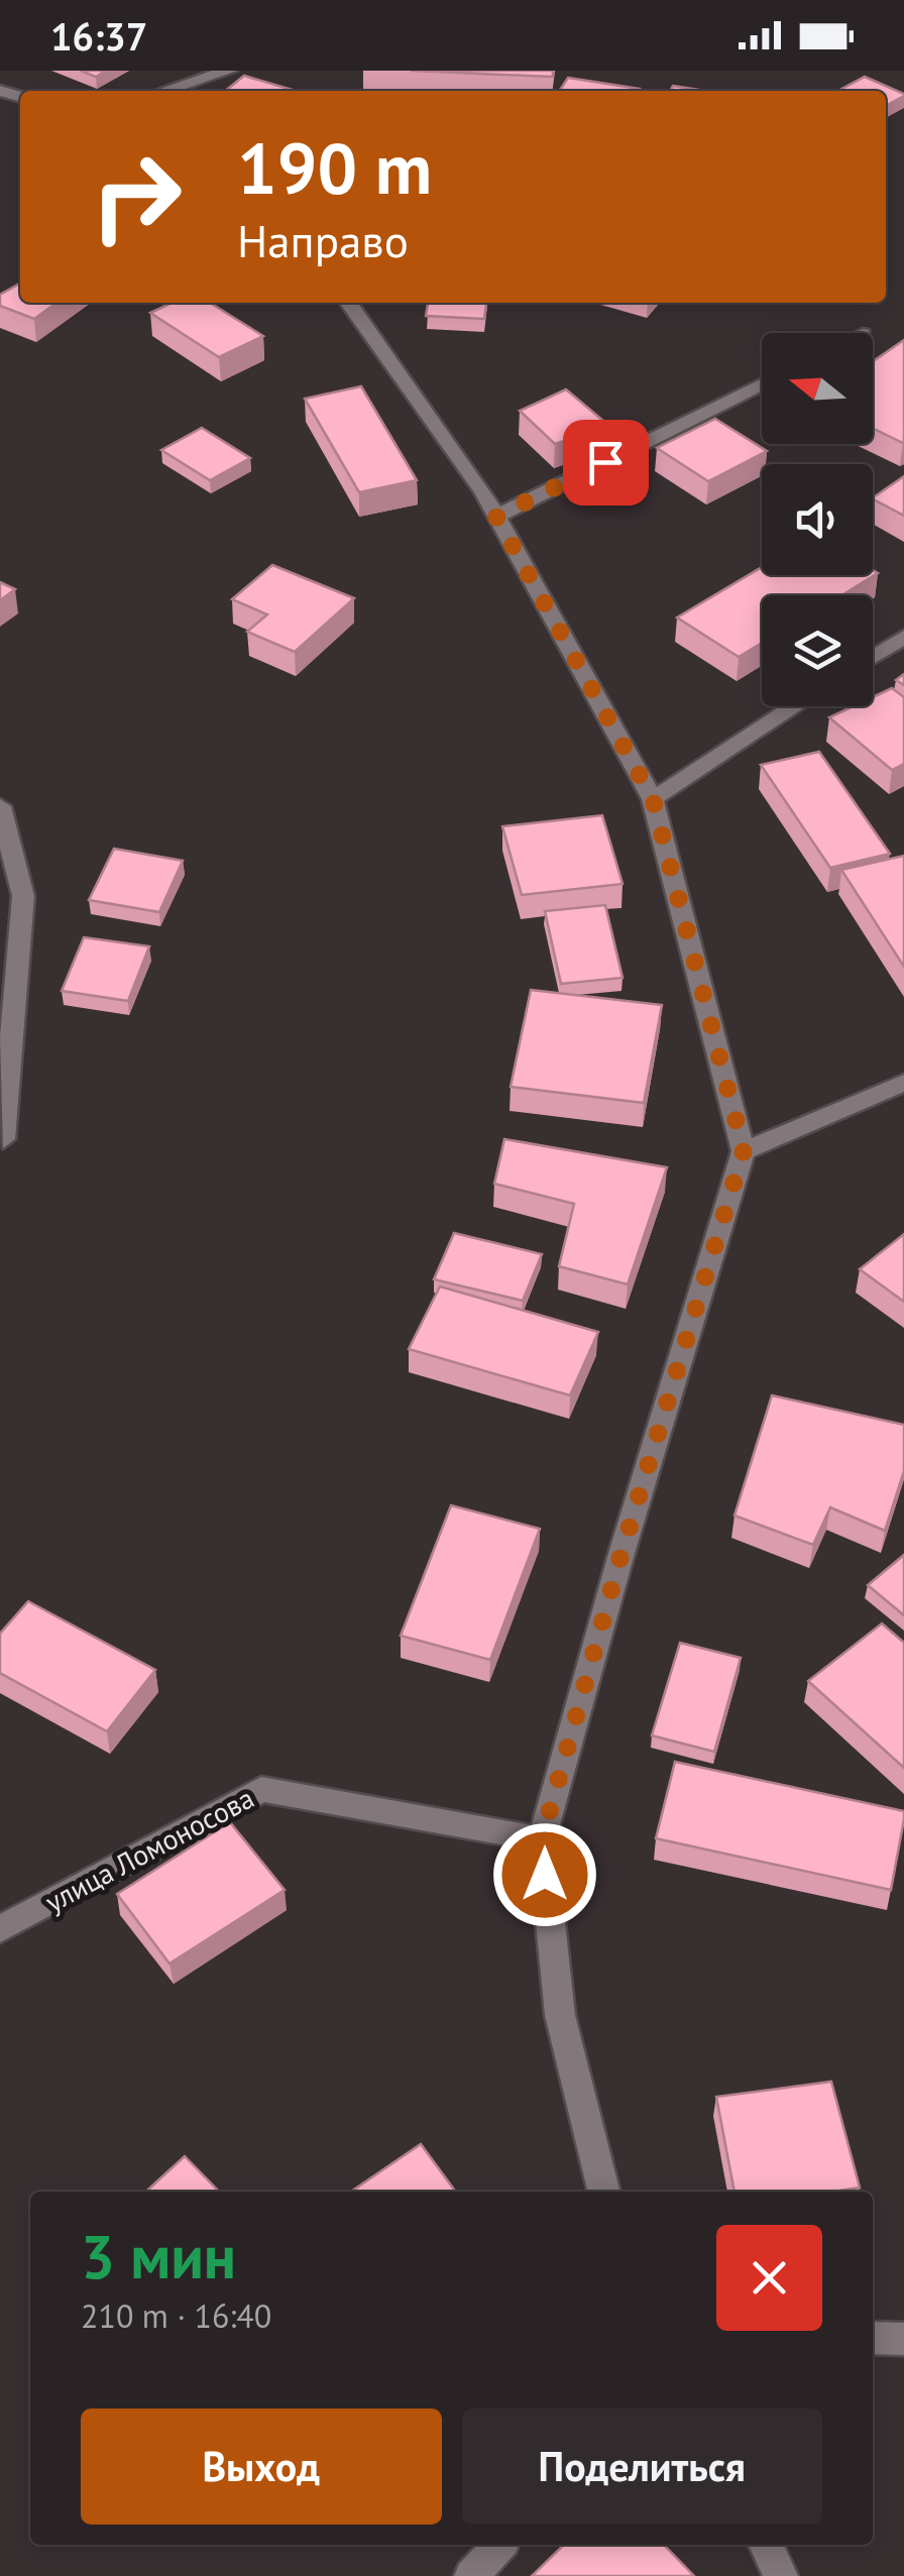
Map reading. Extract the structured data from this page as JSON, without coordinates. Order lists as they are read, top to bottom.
{
  "streets": {
    "street": ["улица Ломоносова"]
  },
  "north": "left",
  "page": {
    "status": "16:37",
    "turn": ["190 m", "Направо"],
    "heading": ["3 мин", "210 m · 16:40"],
    "buttons": ["Выход", "Поделиться"]
  }
}
